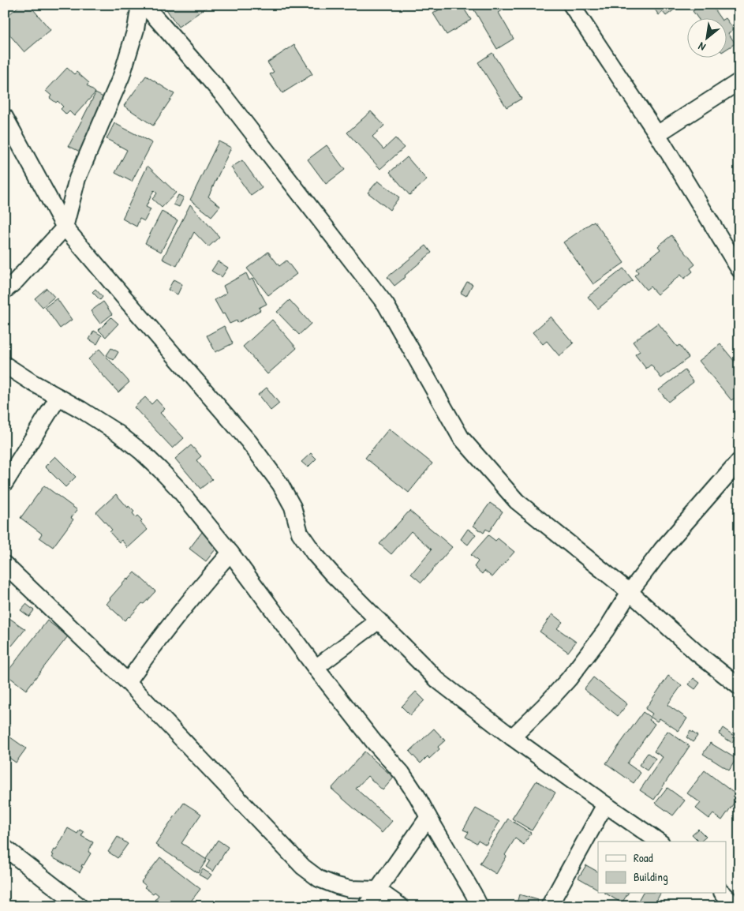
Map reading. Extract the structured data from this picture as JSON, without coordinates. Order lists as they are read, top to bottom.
{
  "legend": ["Road", "Building"],
  "north": "bottom left"
}
